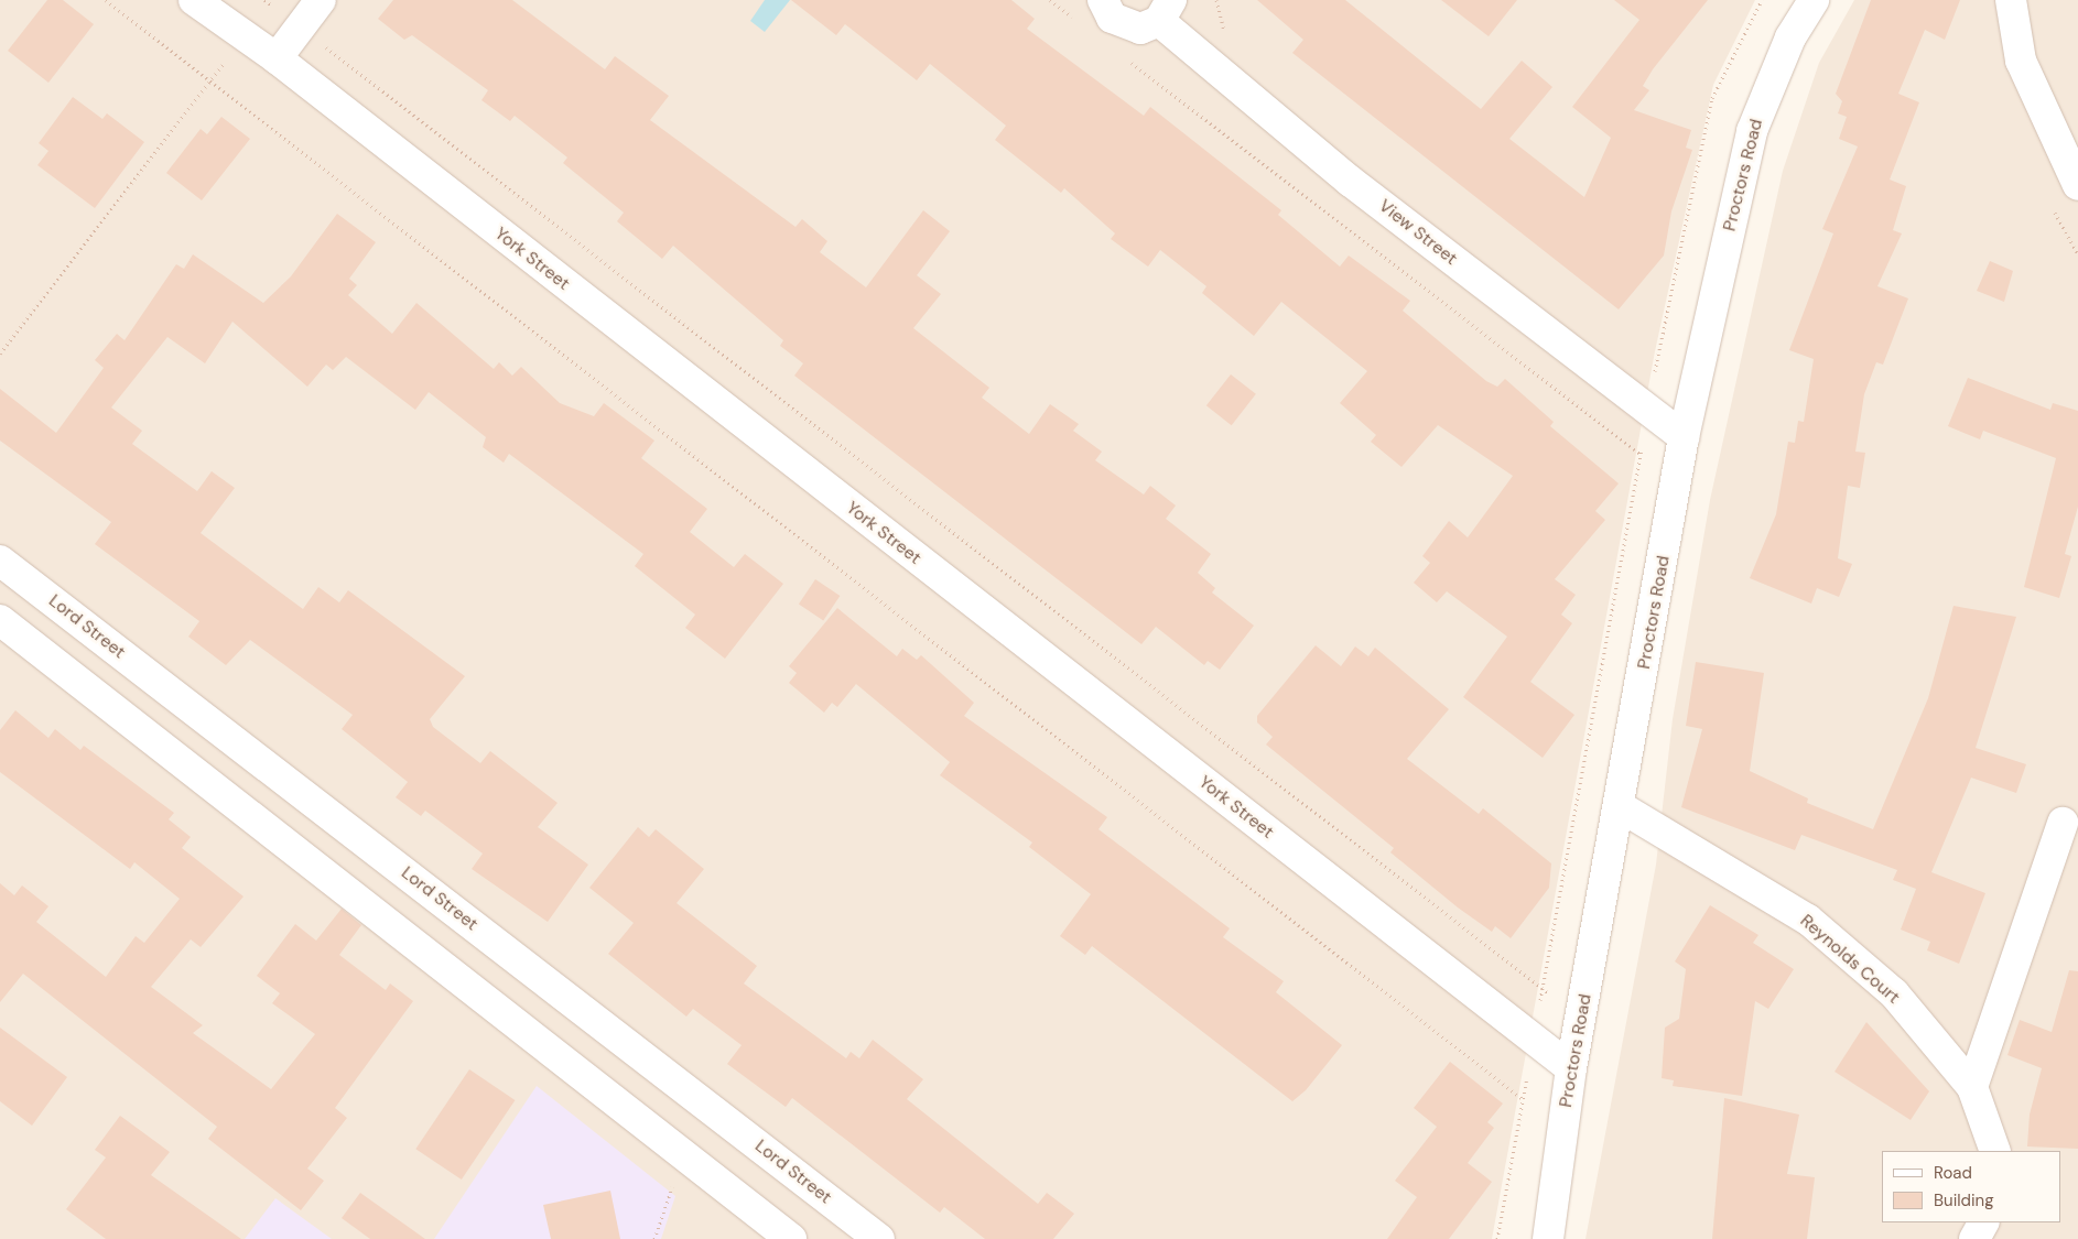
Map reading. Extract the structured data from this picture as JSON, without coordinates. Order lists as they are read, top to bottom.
{
  "streets": {
    "street": [
      "Proctors Road",
      "View Street",
      "York Street",
      "Lord Street",
      "Reynolds Court"
    ]
  },
  "crossings": [
    ["Proctors Road", "View Street"],
    ["Proctors Road", "York Street"],
    ["Proctors Road", "Reynolds Court"]
  ],
  "legend": ["Road", "Building"]
}
